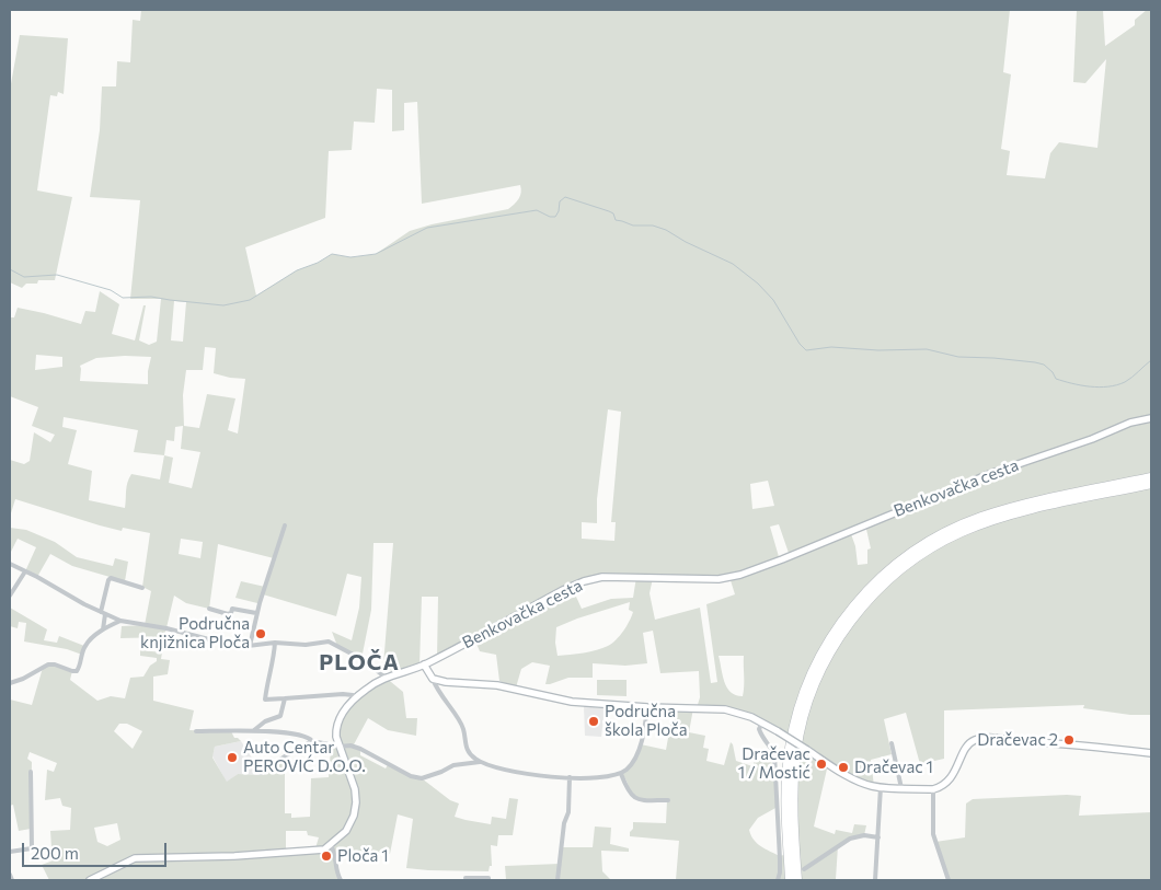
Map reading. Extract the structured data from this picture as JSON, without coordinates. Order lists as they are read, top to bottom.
{
  "streets": {
    "main road": ["Benkovačka cesta"]
  },
  "districts": ["PLOČA"],
  "places": [
    "Područna knjižnica Ploča",
    "Područna škola Ploča",
    "Dračevac 2",
    "Auto Centar PEROVIĆ D.O.O.",
    "Dračevac 1 / Mostić",
    "Dračevac 1",
    "Ploča 1"
  ],
  "scale_bar": "200 m"
}
